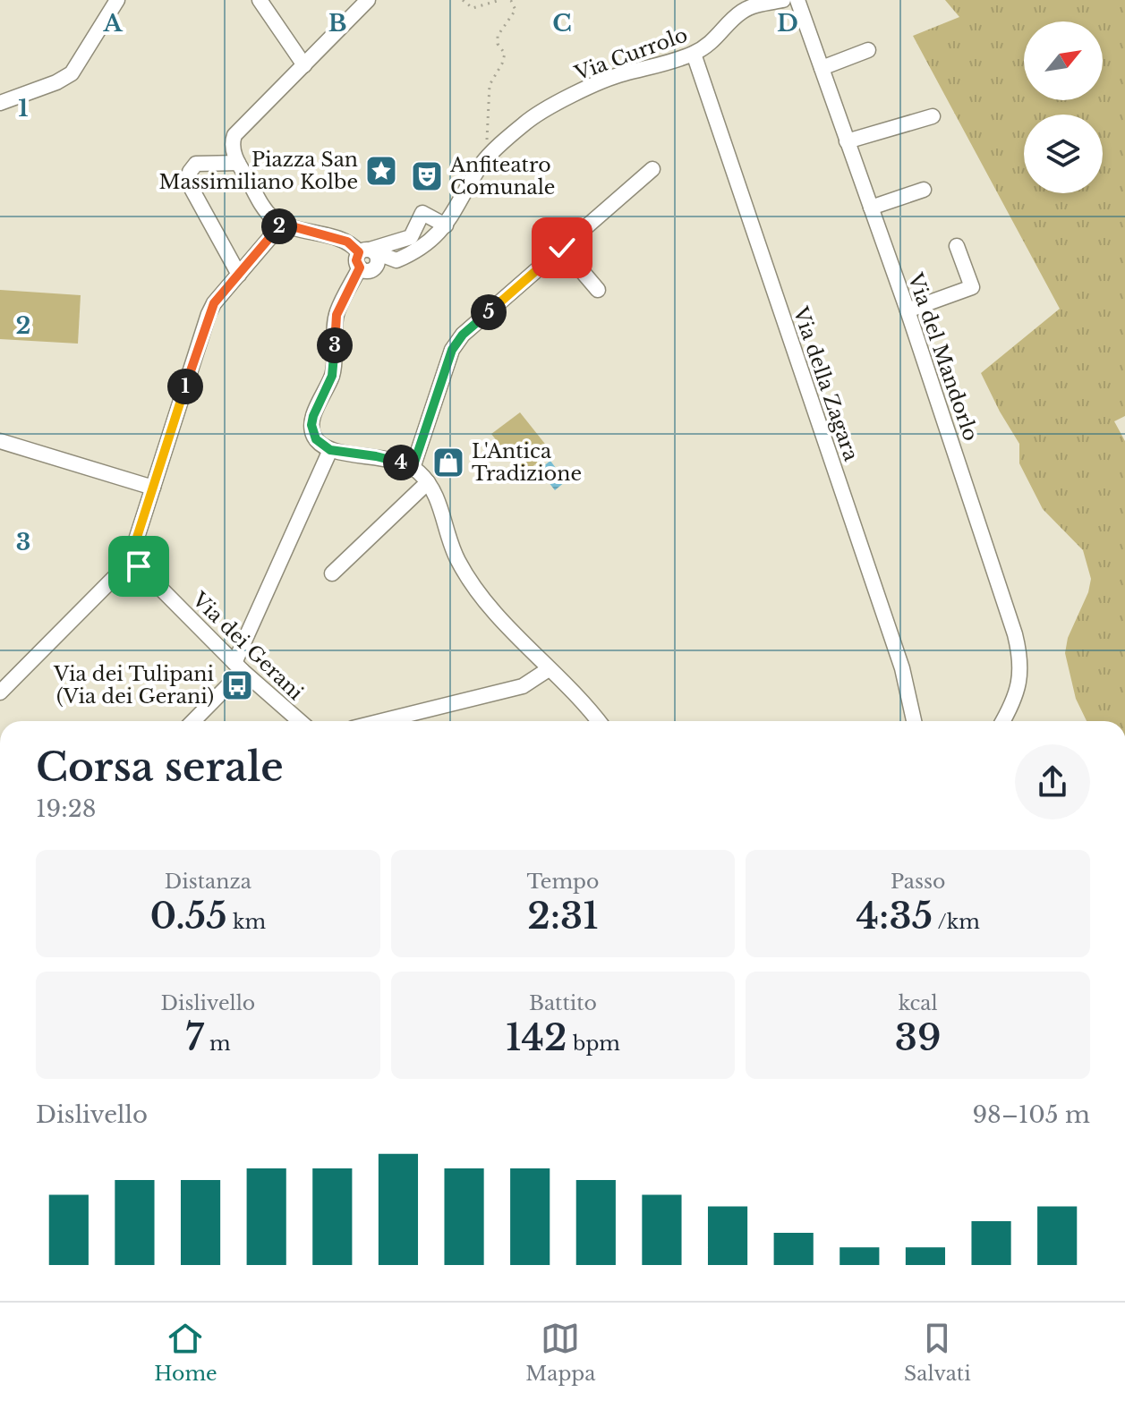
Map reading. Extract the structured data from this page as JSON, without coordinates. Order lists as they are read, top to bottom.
{
  "streets": {
    "street": [
      "Via Currolo",
      "Via del Mandorlo",
      "Via della Zagara",
      "Via dei Gerani"
    ]
  },
  "crossings": [
    ["Via Currolo", "Via della Zagara"]
  ],
  "places": {
    "place": ["Piazza San Massimiliano Kolbe"],
    "theatre": ["Anfiteatro Comunale"],
    "shop": ["L'Antica Tradizione"],
    "bus stop": ["Via dei Tulipani (Via dei Gerani)"]
  },
  "north": "top right",
  "page": {
    "pins": [
      "2",
      "5",
      "3",
      "1",
      "4"
    ],
    "heading": ["Corsa serale", "19:28"],
    "stats": [
      ["Distanza", "0.55 km"],
      ["Tempo", "2:31"],
      ["Passo", "4:35 /km"],
      ["Dislivello", "7 m"],
      ["Battito", "142 bpm"],
      ["kcal", "39"]
    ],
    "chart": ["Dislivello", "98–105 m"],
    "tabs": ["Home", "Mappa", "Salvati"]
  },
  "grid": {
    "columns": [
      "A",
      "B",
      "C",
      "D"
    ],
    "rows": ["1", "2", "3"]
  }
}
